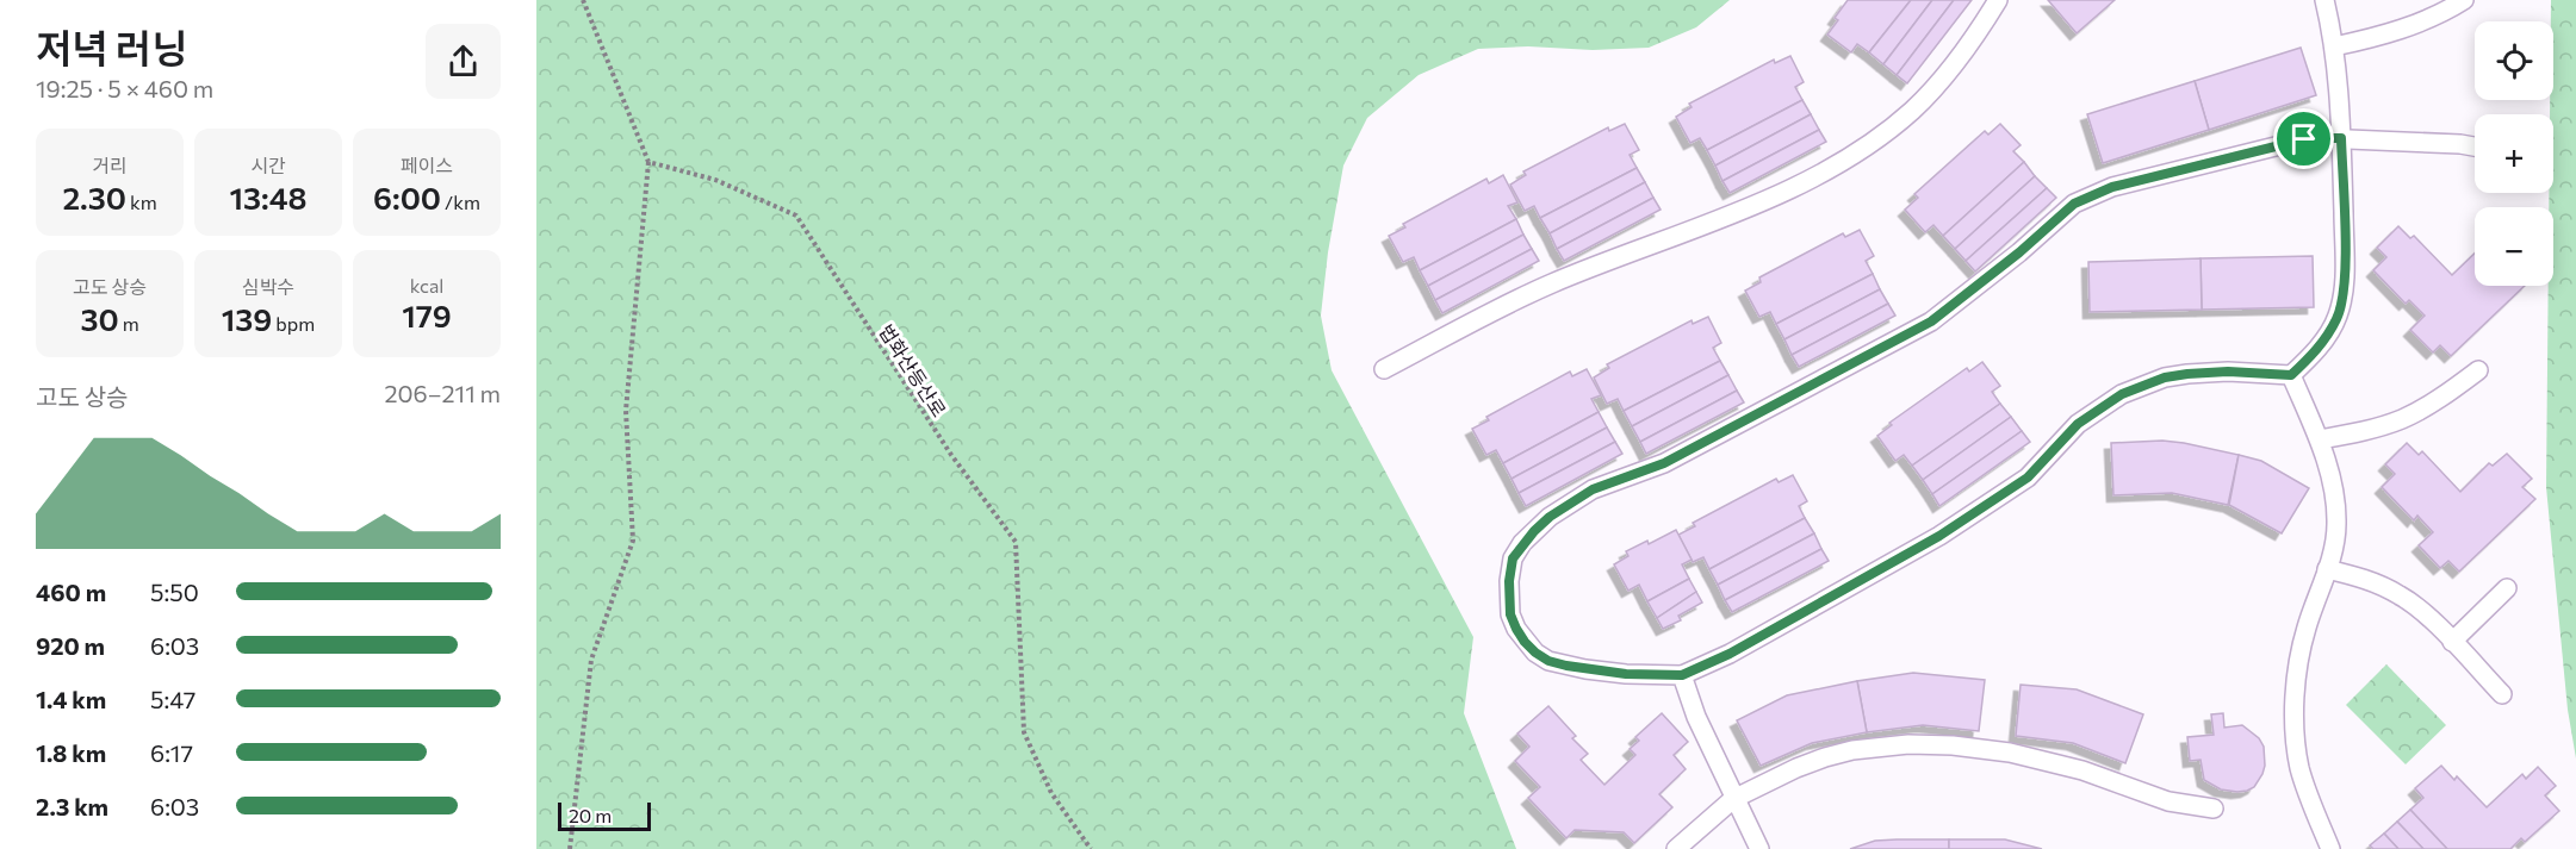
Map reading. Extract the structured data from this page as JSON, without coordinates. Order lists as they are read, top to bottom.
{
  "streets": {
    "path": ["법화산등산로"]
  },
  "scale_bar": "20 m",
  "page": {
    "heading": ["저녁 러닝", "19:25 · 5 × 460 m"],
    "map_buttons": ["+", "−"],
    "stats": [
      ["거리", "2.30 km"],
      ["시간", "13:48"],
      ["페이스", "6:00 /km"],
      ["고도 상승", "30 m"],
      ["심박수", "139 bpm"],
      ["kcal", "179"]
    ],
    "chart": ["고도 상승", "206–211 m"],
    "list": [
      {
        "name": "460 m",
        "note": "5:50"
      },
      {
        "name": "920 m",
        "note": "6:03"
      },
      {
        "name": "1.4 km",
        "note": "5:47"
      },
      {
        "name": "1.8 km",
        "note": "6:17"
      },
      {
        "name": "2.3 km",
        "note": "6:03"
      }
    ],
    "scale": "20 m"
  }
}
